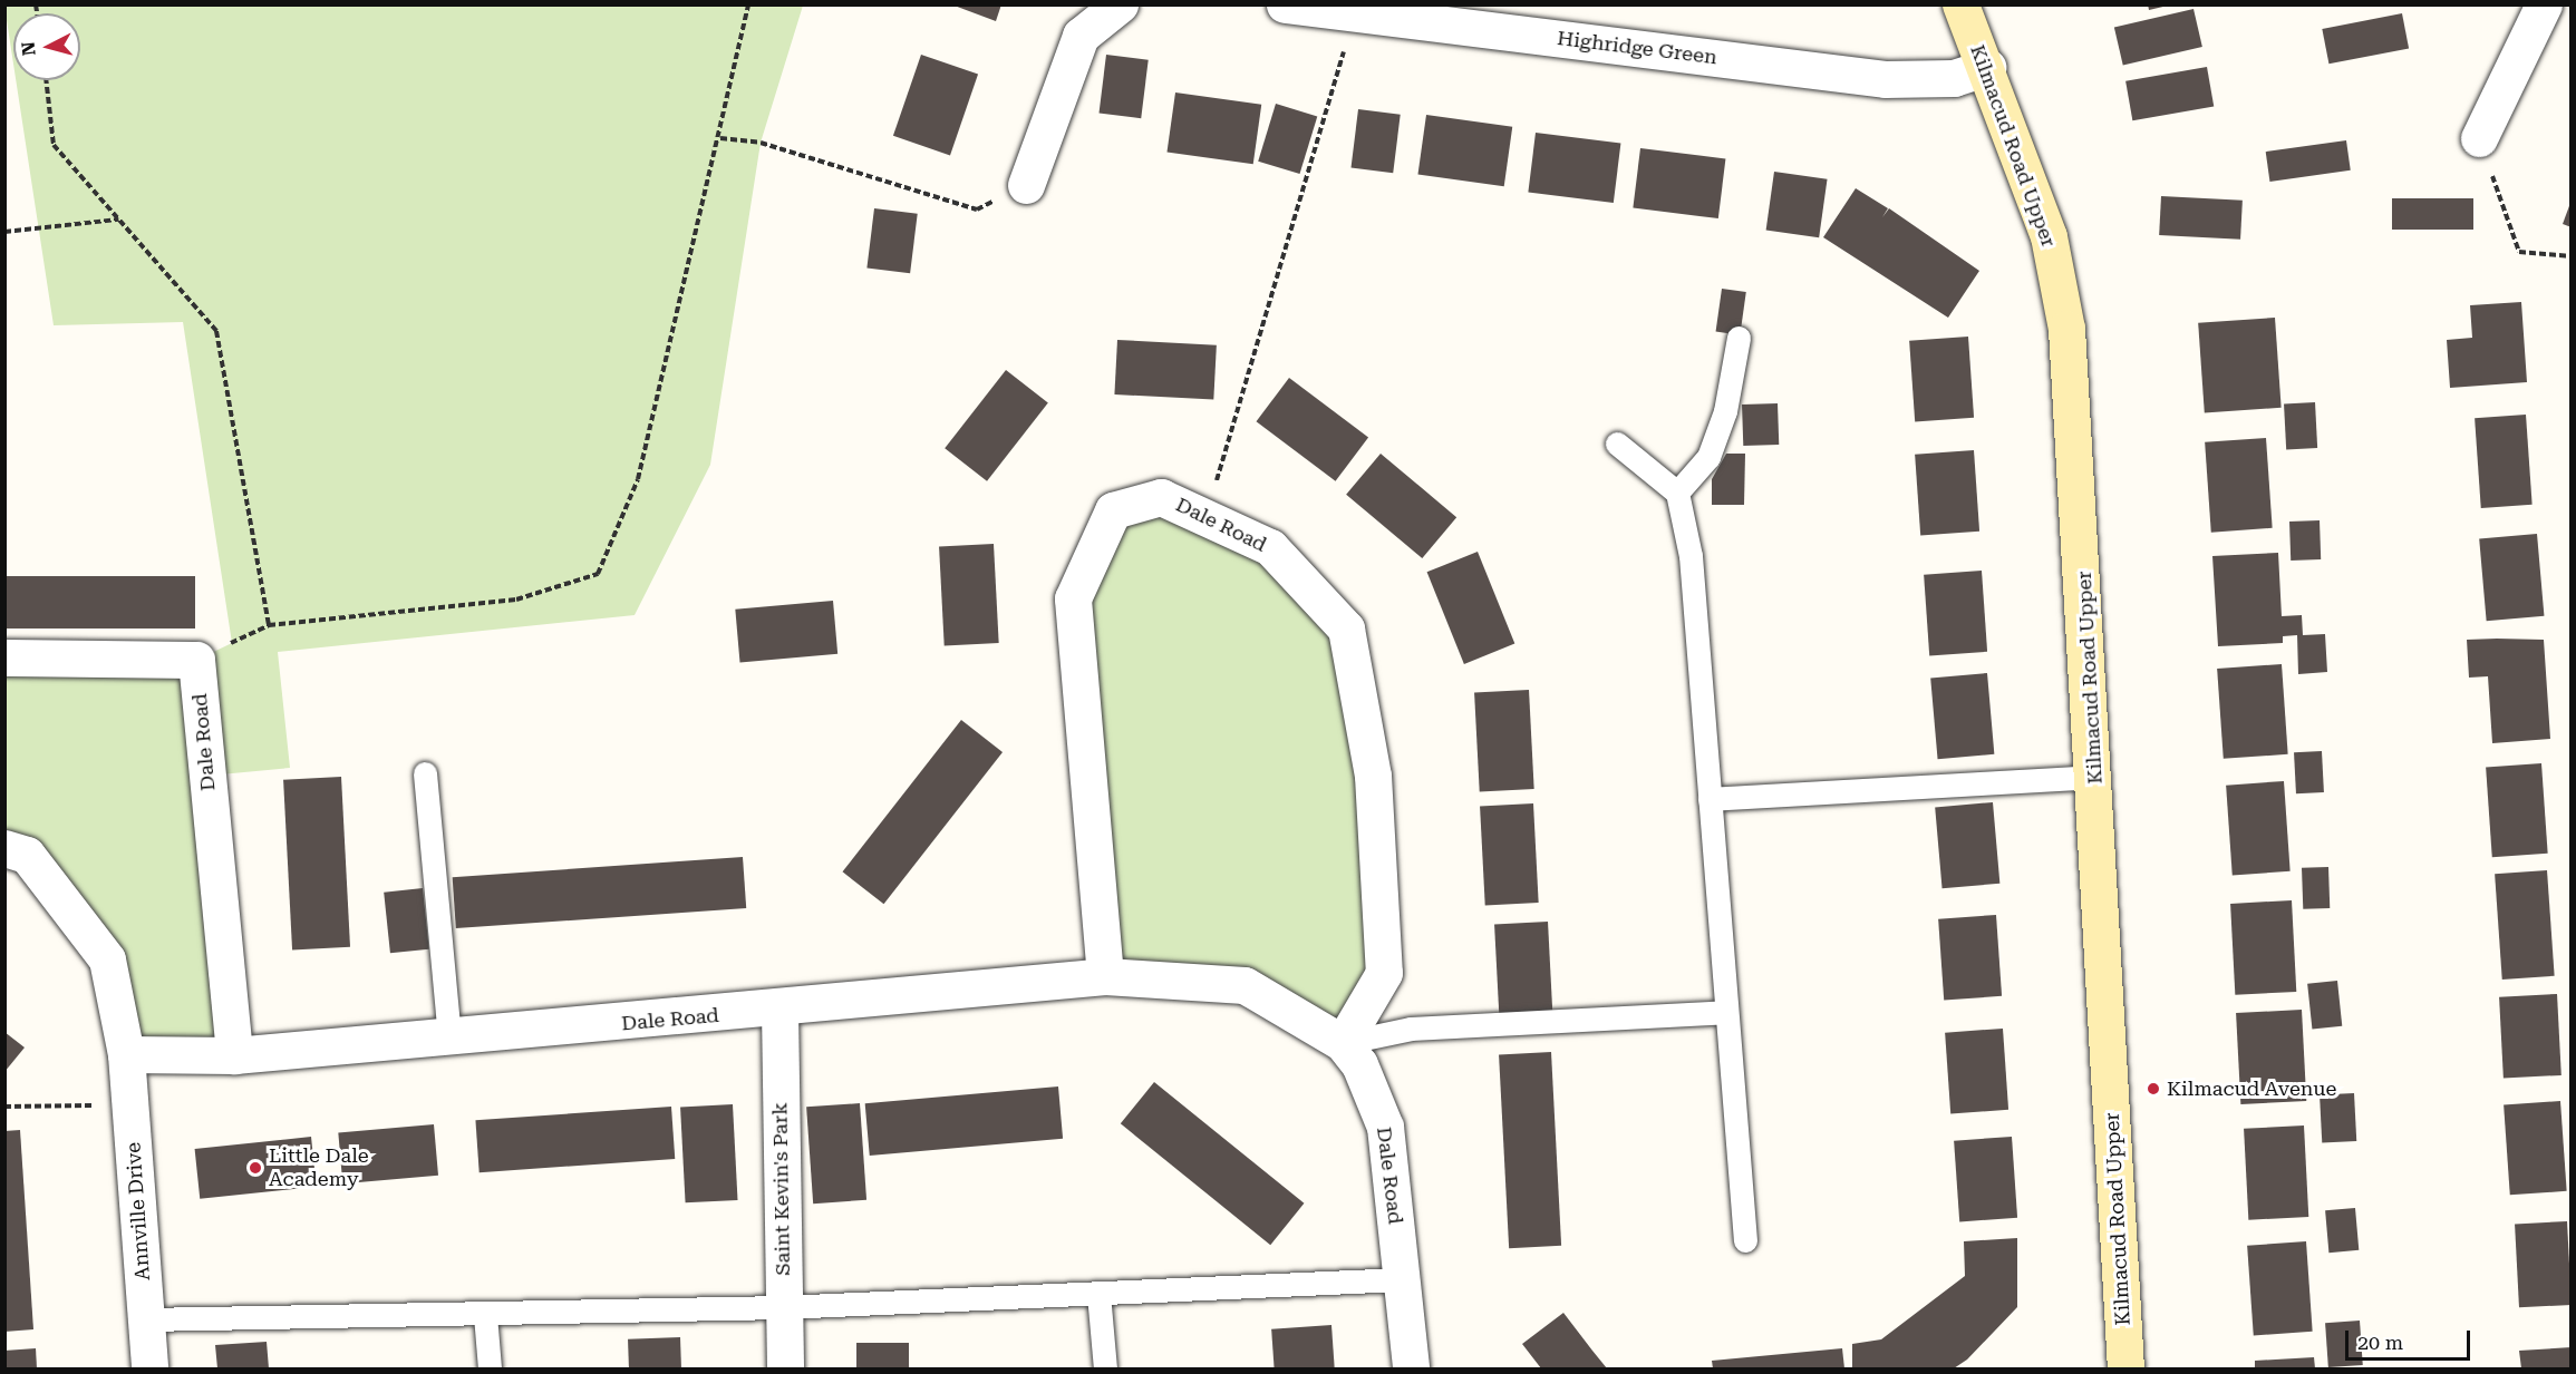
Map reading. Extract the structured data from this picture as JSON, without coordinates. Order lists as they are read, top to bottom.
{
  "streets": {
    "street": [
      "Highridge Green",
      "Kilmacud Road Upper",
      "Dale Road",
      "Saint Kevin's Park",
      "Annville Drive"
    ]
  },
  "crossings": [
    ["Highridge Green", "Kilmacud Road Upper"],
    ["Dale Road", "Saint Kevin's Park"],
    ["Dale Road", "Annville Drive"]
  ],
  "places": ["Kilmacud Avenue", "Little Dale Academy"],
  "scale_bar": "20 m",
  "north": "left"
}
